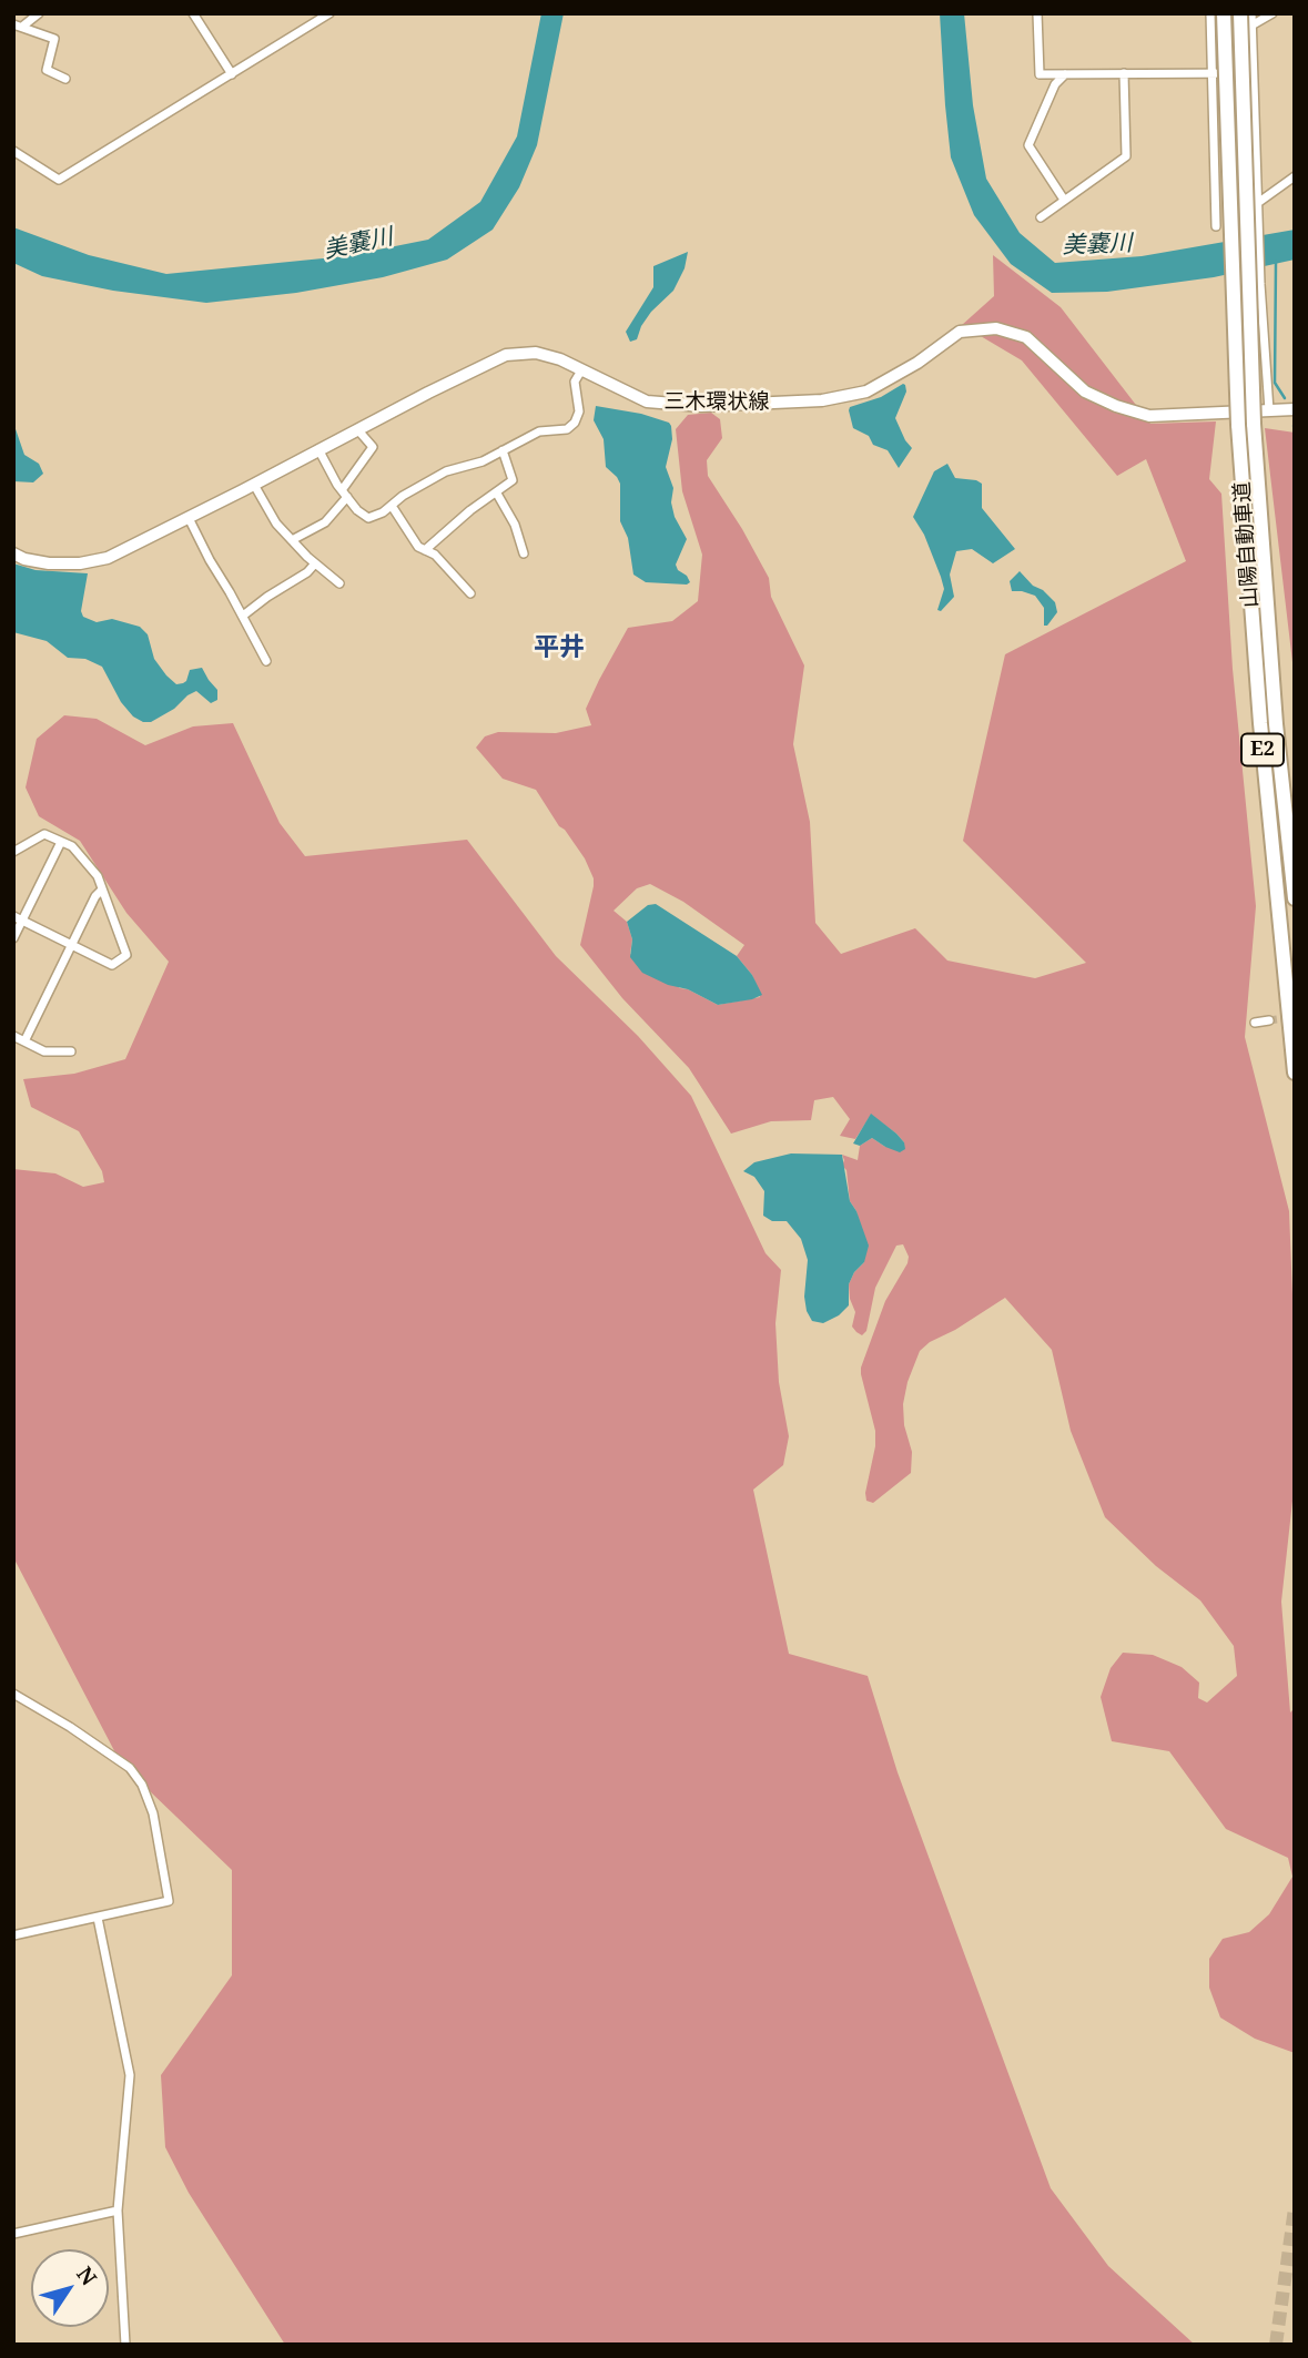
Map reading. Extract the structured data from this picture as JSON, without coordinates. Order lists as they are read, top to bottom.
{
  "streets": {
    "highway": ["山陽自動車道", "E2"],
    "main road": ["三木環状線"]
  },
  "districts": ["平井"],
  "water": ["美嚢川"],
  "north": "top right"
}
